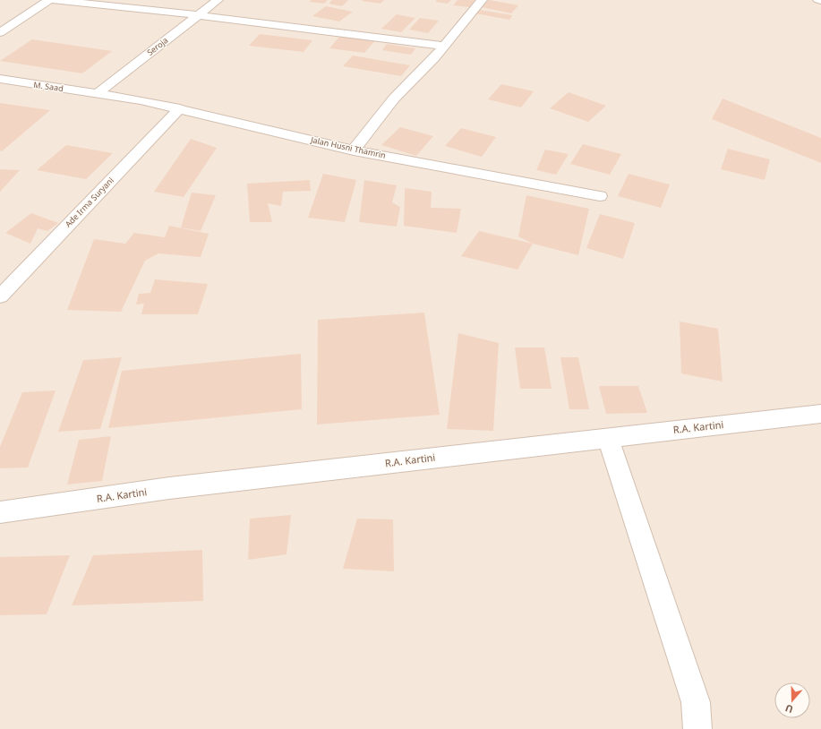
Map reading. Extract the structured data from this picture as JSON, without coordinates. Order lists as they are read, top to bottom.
{
  "streets": {
    "street": [
      "Seroja",
      "M. Saad",
      "Jalan Husni Thamrin",
      "Ade Irma Suryani",
      "R.A. Kartini"
    ]
  },
  "crossings": [
    ["Seroja", "M. Saad"],
    ["Seroja", "Jalan Husni Thamrin"],
    ["M. Saad", "Jalan Husni Thamrin"],
    ["Jalan Husni Thamrin", "Ade Irma Suryani"]
  ],
  "north": "bottom"
}
